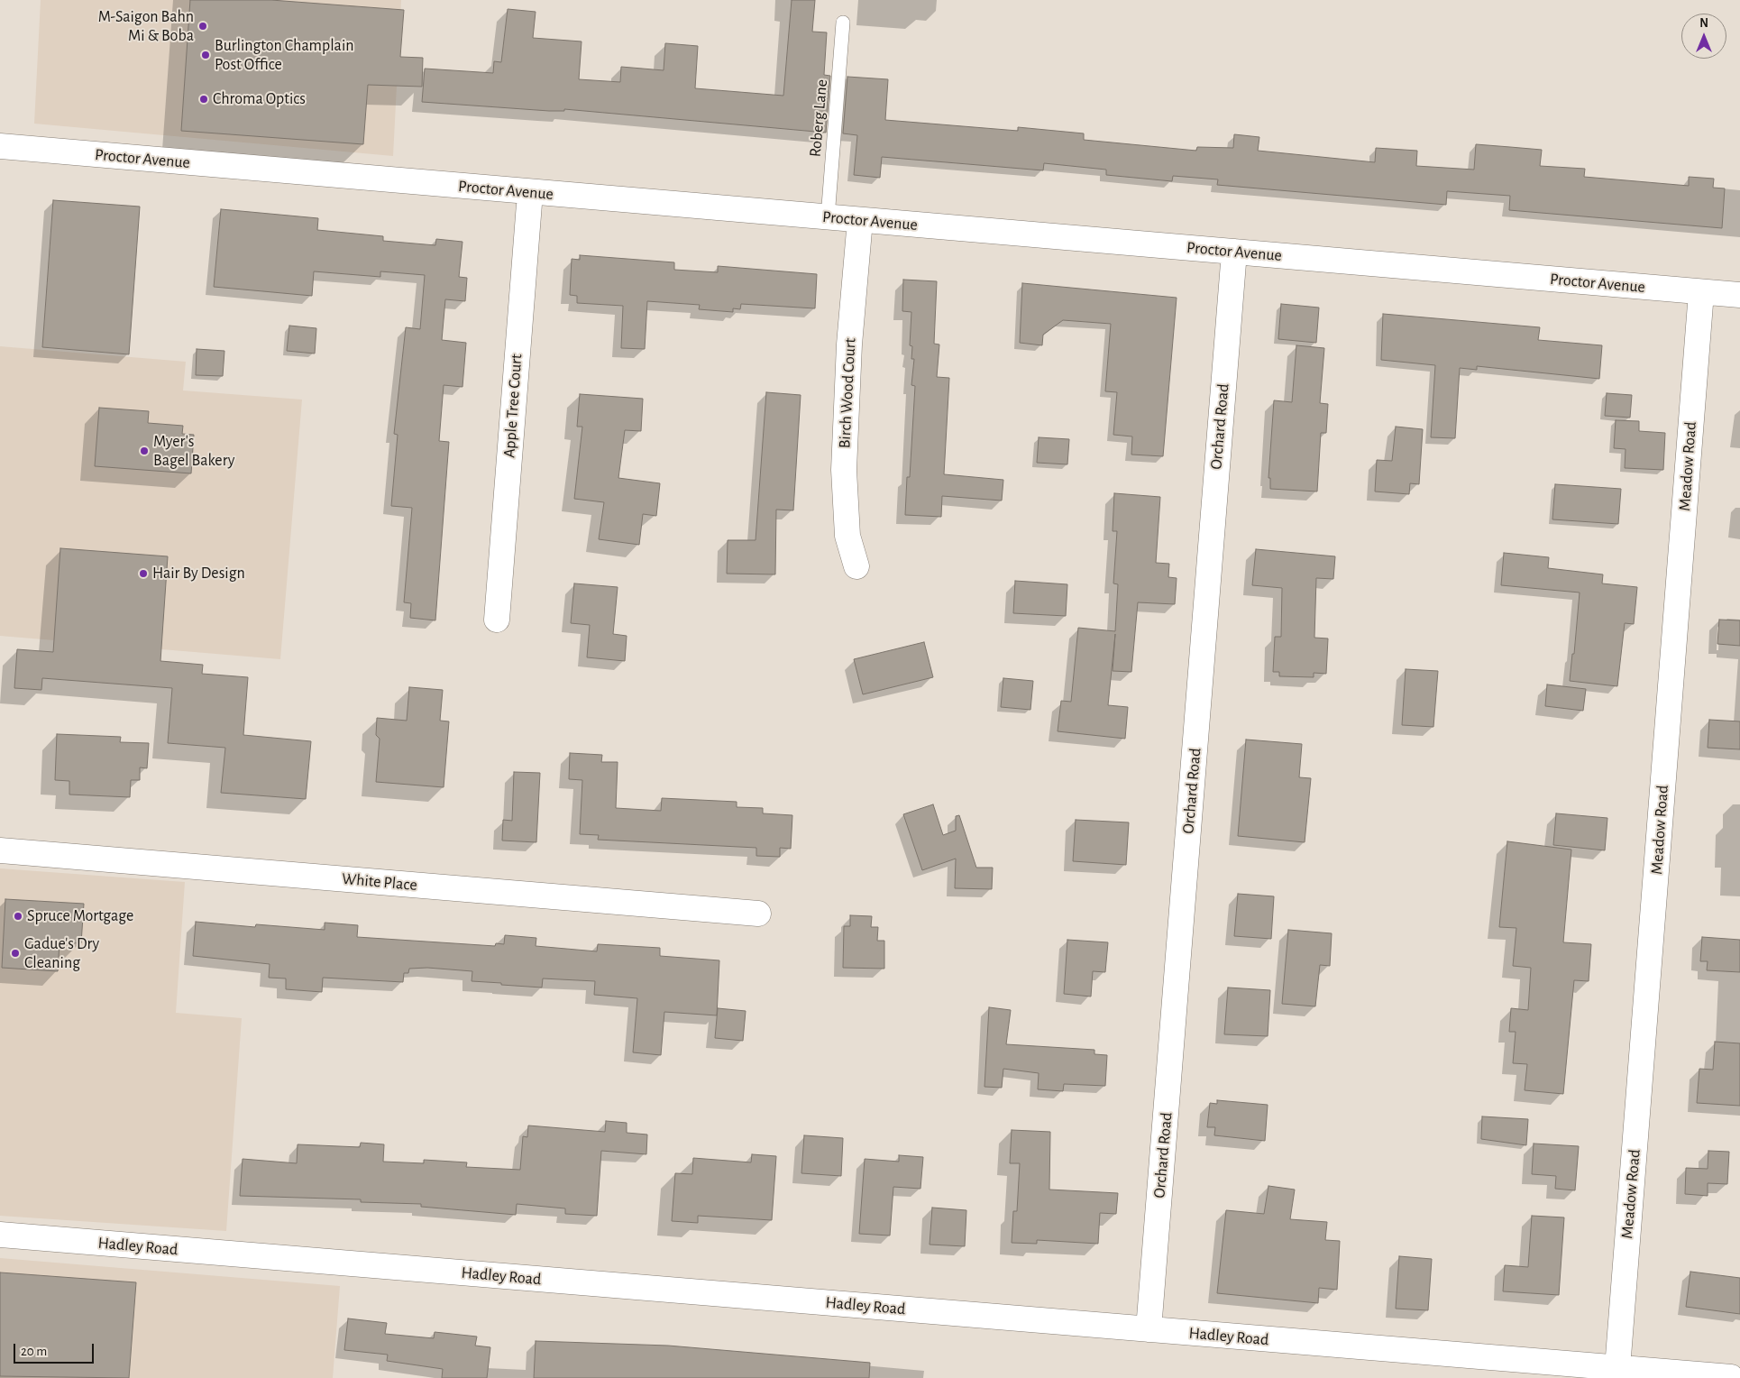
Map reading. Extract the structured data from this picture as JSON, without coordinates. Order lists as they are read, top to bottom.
{
  "streets": {
    "street": [
      "Proctor Avenue",
      "Birch Wood Court",
      "Apple Tree Court",
      "Orchard Road",
      "Meadow Road",
      "White Place",
      "Hadley Road"
    ],
    "lane": ["Roberg Lane"]
  },
  "crossings": [
    ["Roberg Lane", "Proctor Avenue"],
    ["Proctor Avenue", "Birch Wood Court"],
    ["Proctor Avenue", "Apple Tree Court"],
    ["Proctor Avenue", "Orchard Road"],
    ["Proctor Avenue", "Meadow Road"],
    ["Orchard Road", "Hadley Road"],
    ["Meadow Road", "Hadley Road"]
  ],
  "places": [
    "M-Saigon Bahn Mi & Boba",
    "Burlington Champlain Post Office",
    "Chroma Optics",
    "Myer's Bagel Bakery",
    "Hair By Design",
    "Spruce Mortgage",
    "Gadue's Dry Cleaning"
  ],
  "scale_bar": "20 m",
  "north": "top"
}
